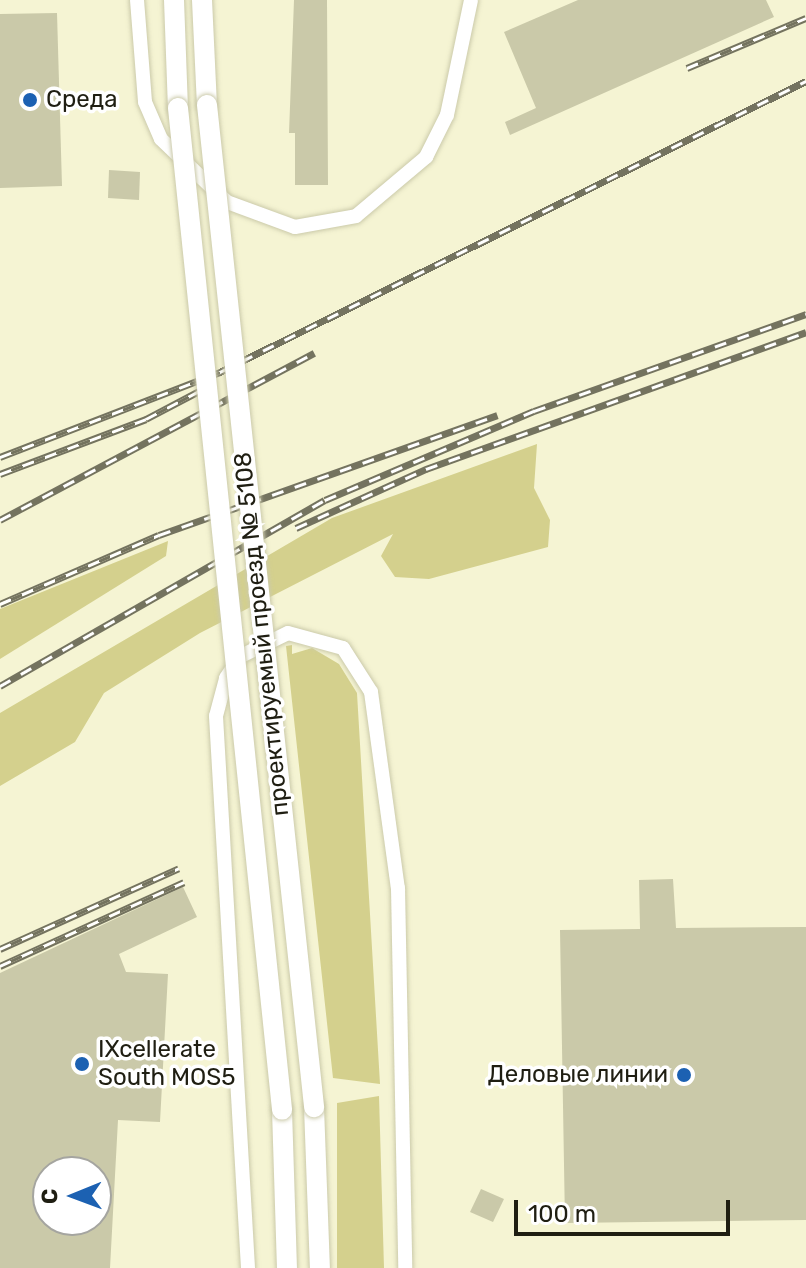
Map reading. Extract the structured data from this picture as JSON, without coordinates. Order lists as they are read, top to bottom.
{
  "streets": {
    "main road": ["проектируемый проезд № 5108"]
  },
  "places": ["Среда", "IXcellerate South MOS5", "Деловые линии"],
  "scale_bar": "100 m",
  "north": "left"
}
